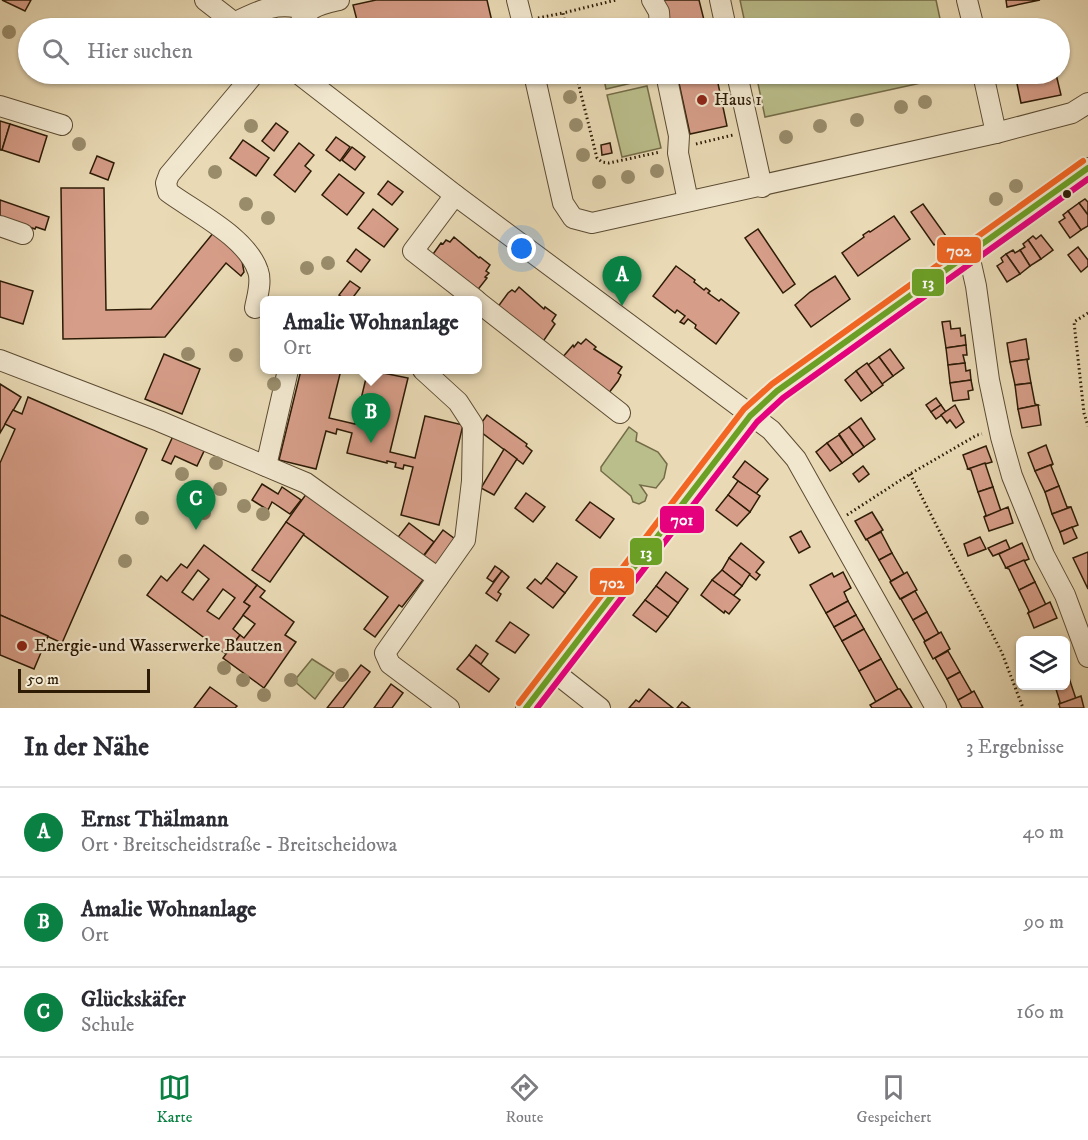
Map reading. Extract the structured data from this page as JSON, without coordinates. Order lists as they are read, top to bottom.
{
  "places": ["Haus 1", "Energie-und Wasserwerke Bautzen"],
  "lines": ["transit line 702", "transit line 13", "transit line 701"],
  "scale_bar": "50 m",
  "page": {
    "search": "Hier suchen",
    "pins": ["A", "B", "C"],
    "popup": ["Amalie Wohnanlage", "Ort"],
    "scale": "50 m",
    "heading": ["In der Nähe", "3 Ergebnisse"],
    "list": [
      {
        "mark": "A",
        "name": "Ernst Thälmann",
        "note": "Ort · Breitscheidstraße - Breitscheidowa",
        "value": "40 m"
      },
      {
        "mark": "B",
        "name": "Amalie Wohnanlage",
        "note": "Ort",
        "value": "90 m"
      },
      {
        "mark": "C",
        "name": "Glückskäfer",
        "note": "Schule",
        "value": "160 m"
      }
    ],
    "nav": ["Karte", "Route", "Gespeichert"]
  }
}
